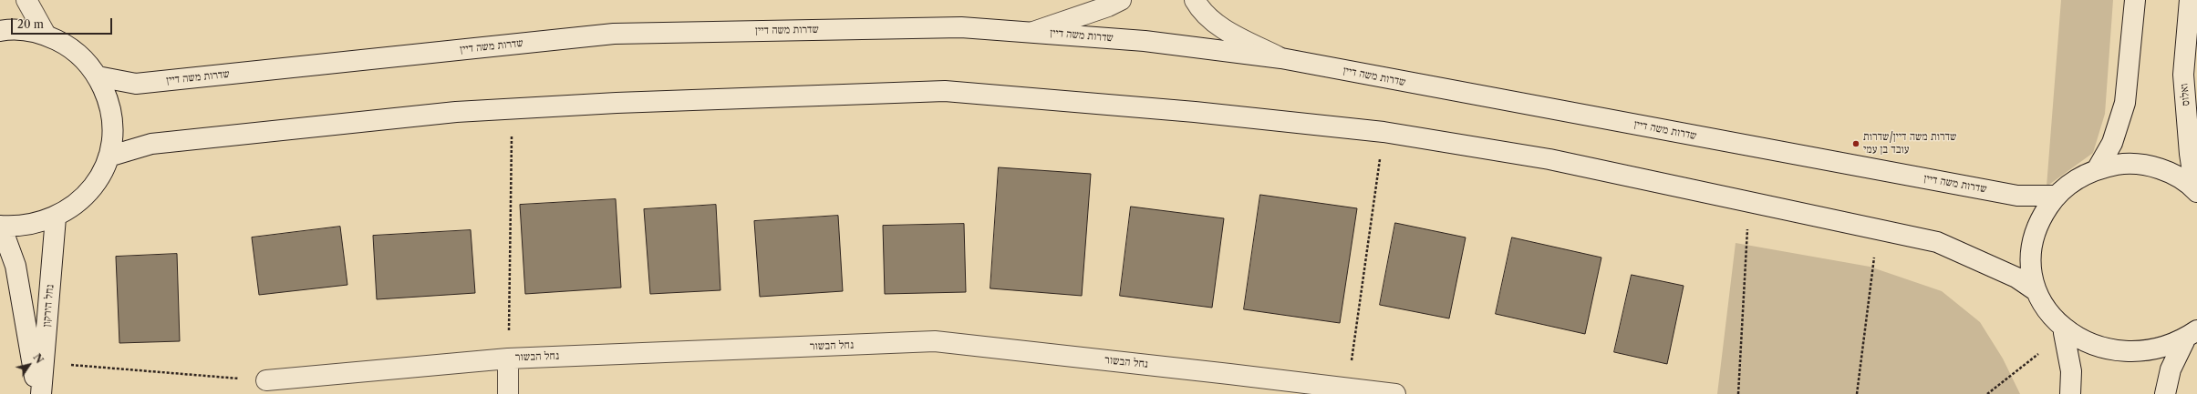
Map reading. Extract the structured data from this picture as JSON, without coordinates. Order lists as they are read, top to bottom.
{
  "streets": {
    "main road": [
      "שדרות משה דיין",
      "ואלוס",
      "נחל הירקון",
      "נחל הבשור"
    ]
  },
  "places": ["שדרות משה דיין/שדרות עובד בן עמי"],
  "scale_bar": "20 m",
  "north": "top right"
}
